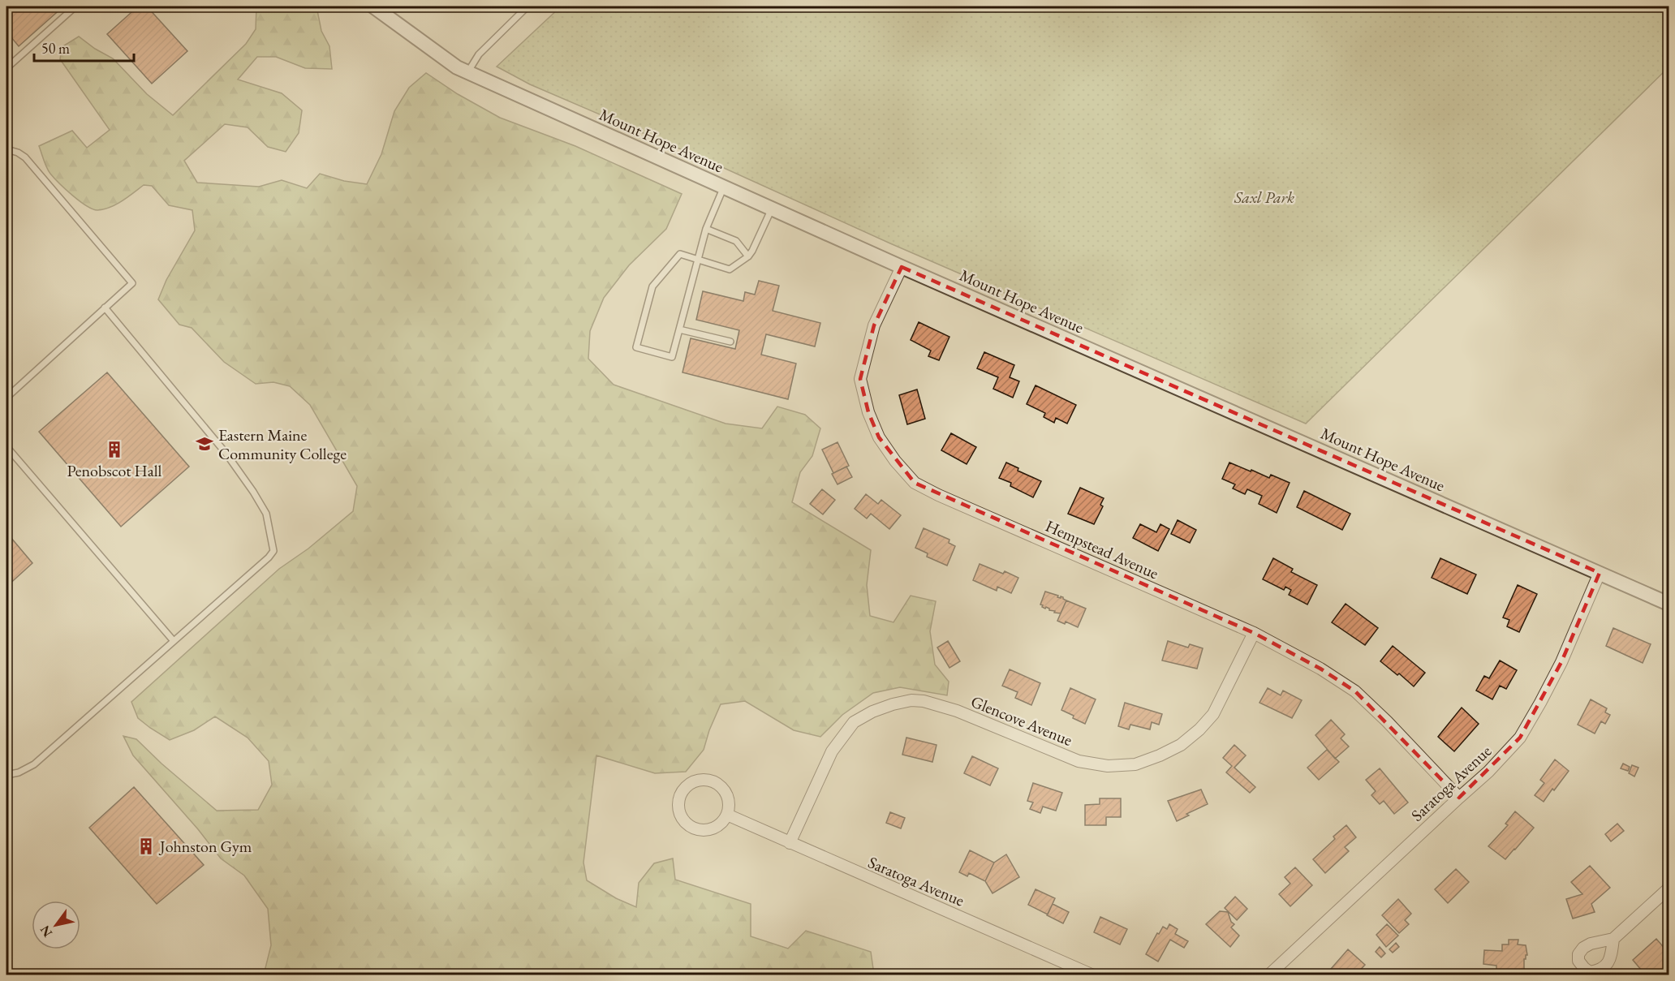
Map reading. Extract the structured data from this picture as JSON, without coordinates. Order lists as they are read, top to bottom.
{
  "streets": {
    "street": [
      "Mount Hope Avenue",
      "Hempstead Avenue",
      "Glencove Avenue",
      "Saratoga Avenue"
    ]
  },
  "crossings": [
    ["Mount Hope Avenue", "Hempstead Avenue"],
    ["Mount Hope Avenue", "Saratoga Avenue"],
    ["Hempstead Avenue", "Glencove Avenue"],
    ["Hempstead Avenue", "Saratoga Avenue"],
    ["Glencove Avenue", "Saratoga Avenue"]
  ],
  "parks": ["Saxl Park"],
  "places": {
    "school or university": ["Eastern Maine Community College"],
    "building": ["Penobscot Hall", "Johnston Gym"]
  },
  "scale_bar": "50 m",
  "north": "bottom left"
}
